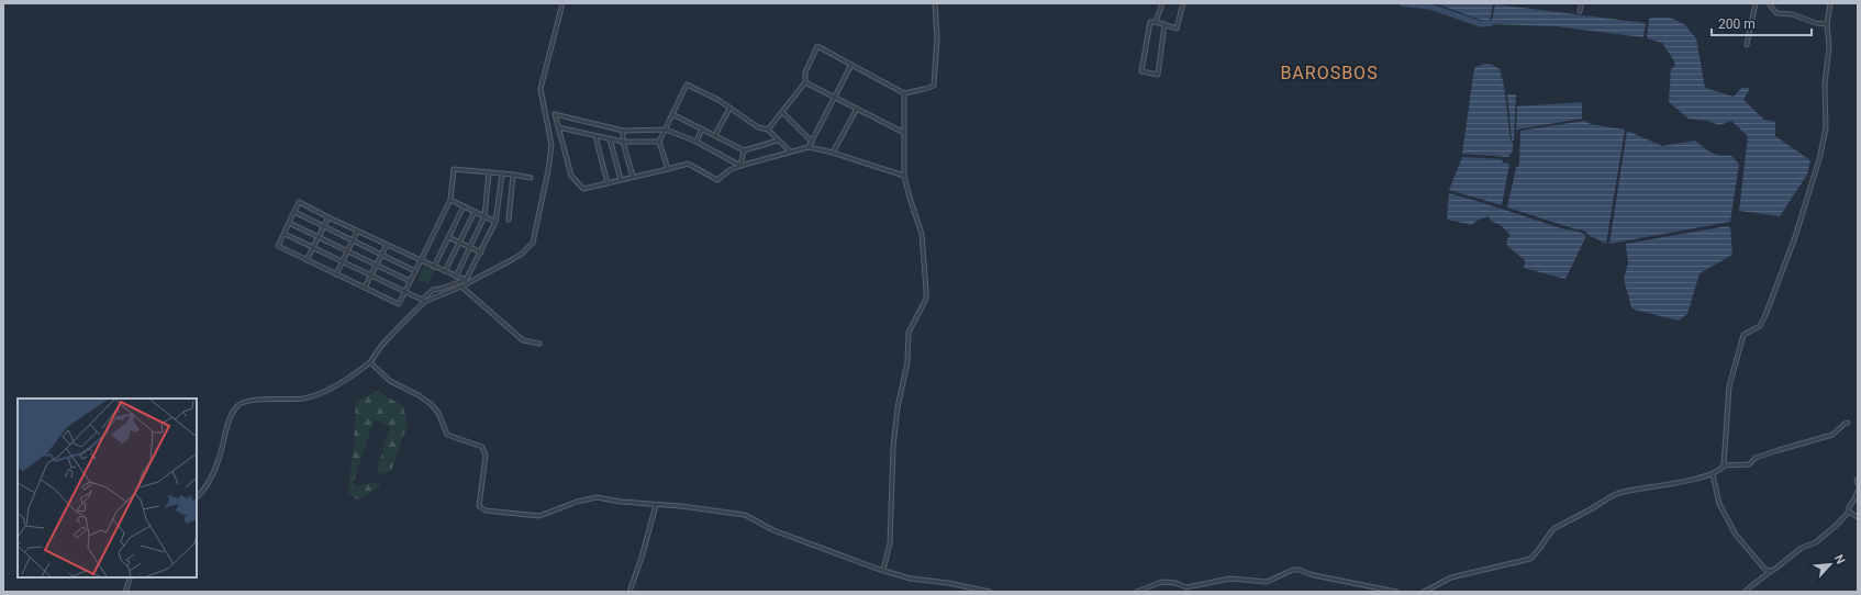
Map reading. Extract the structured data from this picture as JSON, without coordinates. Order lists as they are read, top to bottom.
{
  "districts": ["BAROSBOS"],
  "scale_bar": "200 m",
  "north": "top right"
}
